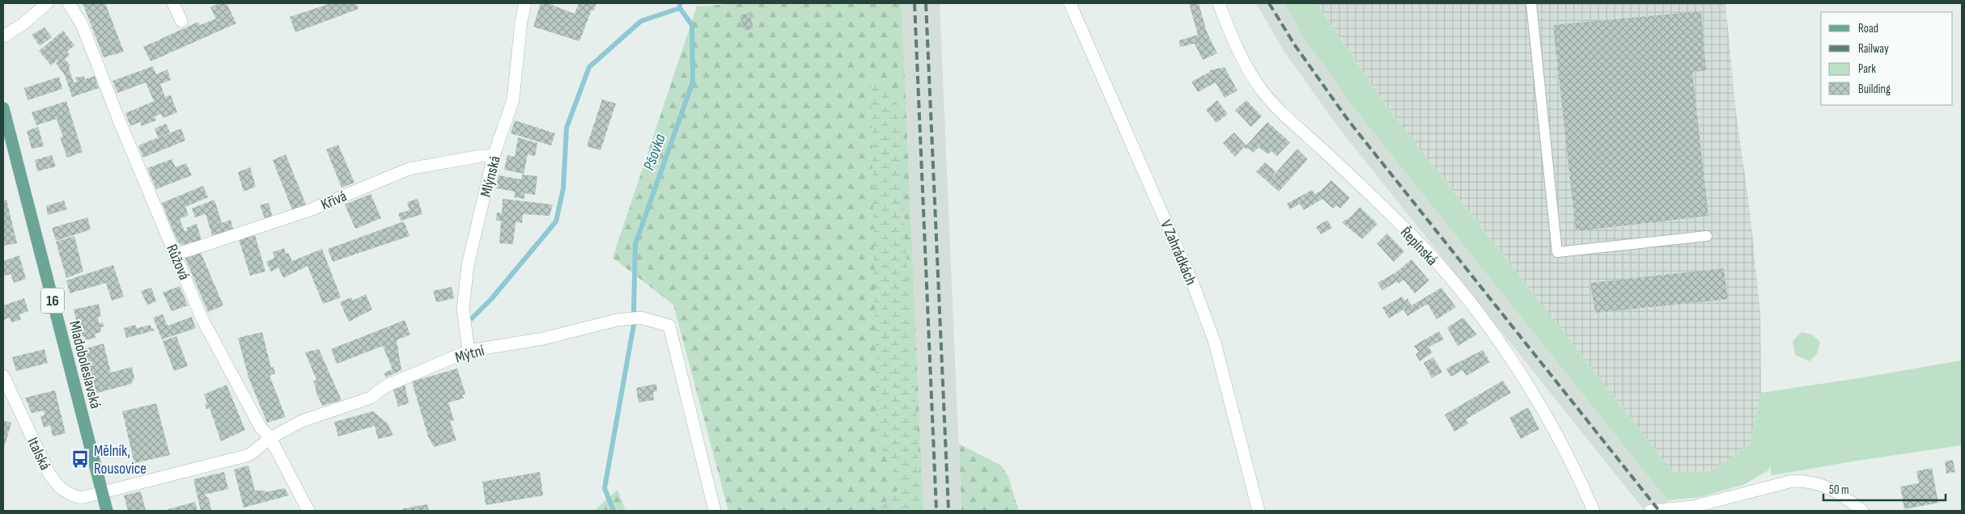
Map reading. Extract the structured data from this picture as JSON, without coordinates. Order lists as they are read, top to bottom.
{
  "streets": {
    "main road": ["16", "Mladoboleslavská"],
    "street": [
      "Mlýnská",
      "Křivá",
      "Řepínská",
      "V Zahrádkách",
      "Růžová",
      "Mýtní",
      "Italská"
    ]
  },
  "crossings": [
    ["Mlýnská", "Křivá"],
    ["Mlýnská", "Mýtní"],
    ["Křivá", "Růžová"],
    ["Růžová", "Mýtní"],
    ["Mýtní", "Mladoboleslavská"],
    ["Mýtní", "Italská"],
    ["Mladoboleslavská", "Italská"]
  ],
  "water": ["Pšovka"],
  "places": {
    "bus stop": ["Mělník, Rousovice"]
  },
  "legend": [
    "Road",
    "Railway",
    "Park",
    "Building"
  ],
  "scale_bar": "50 m"
}
